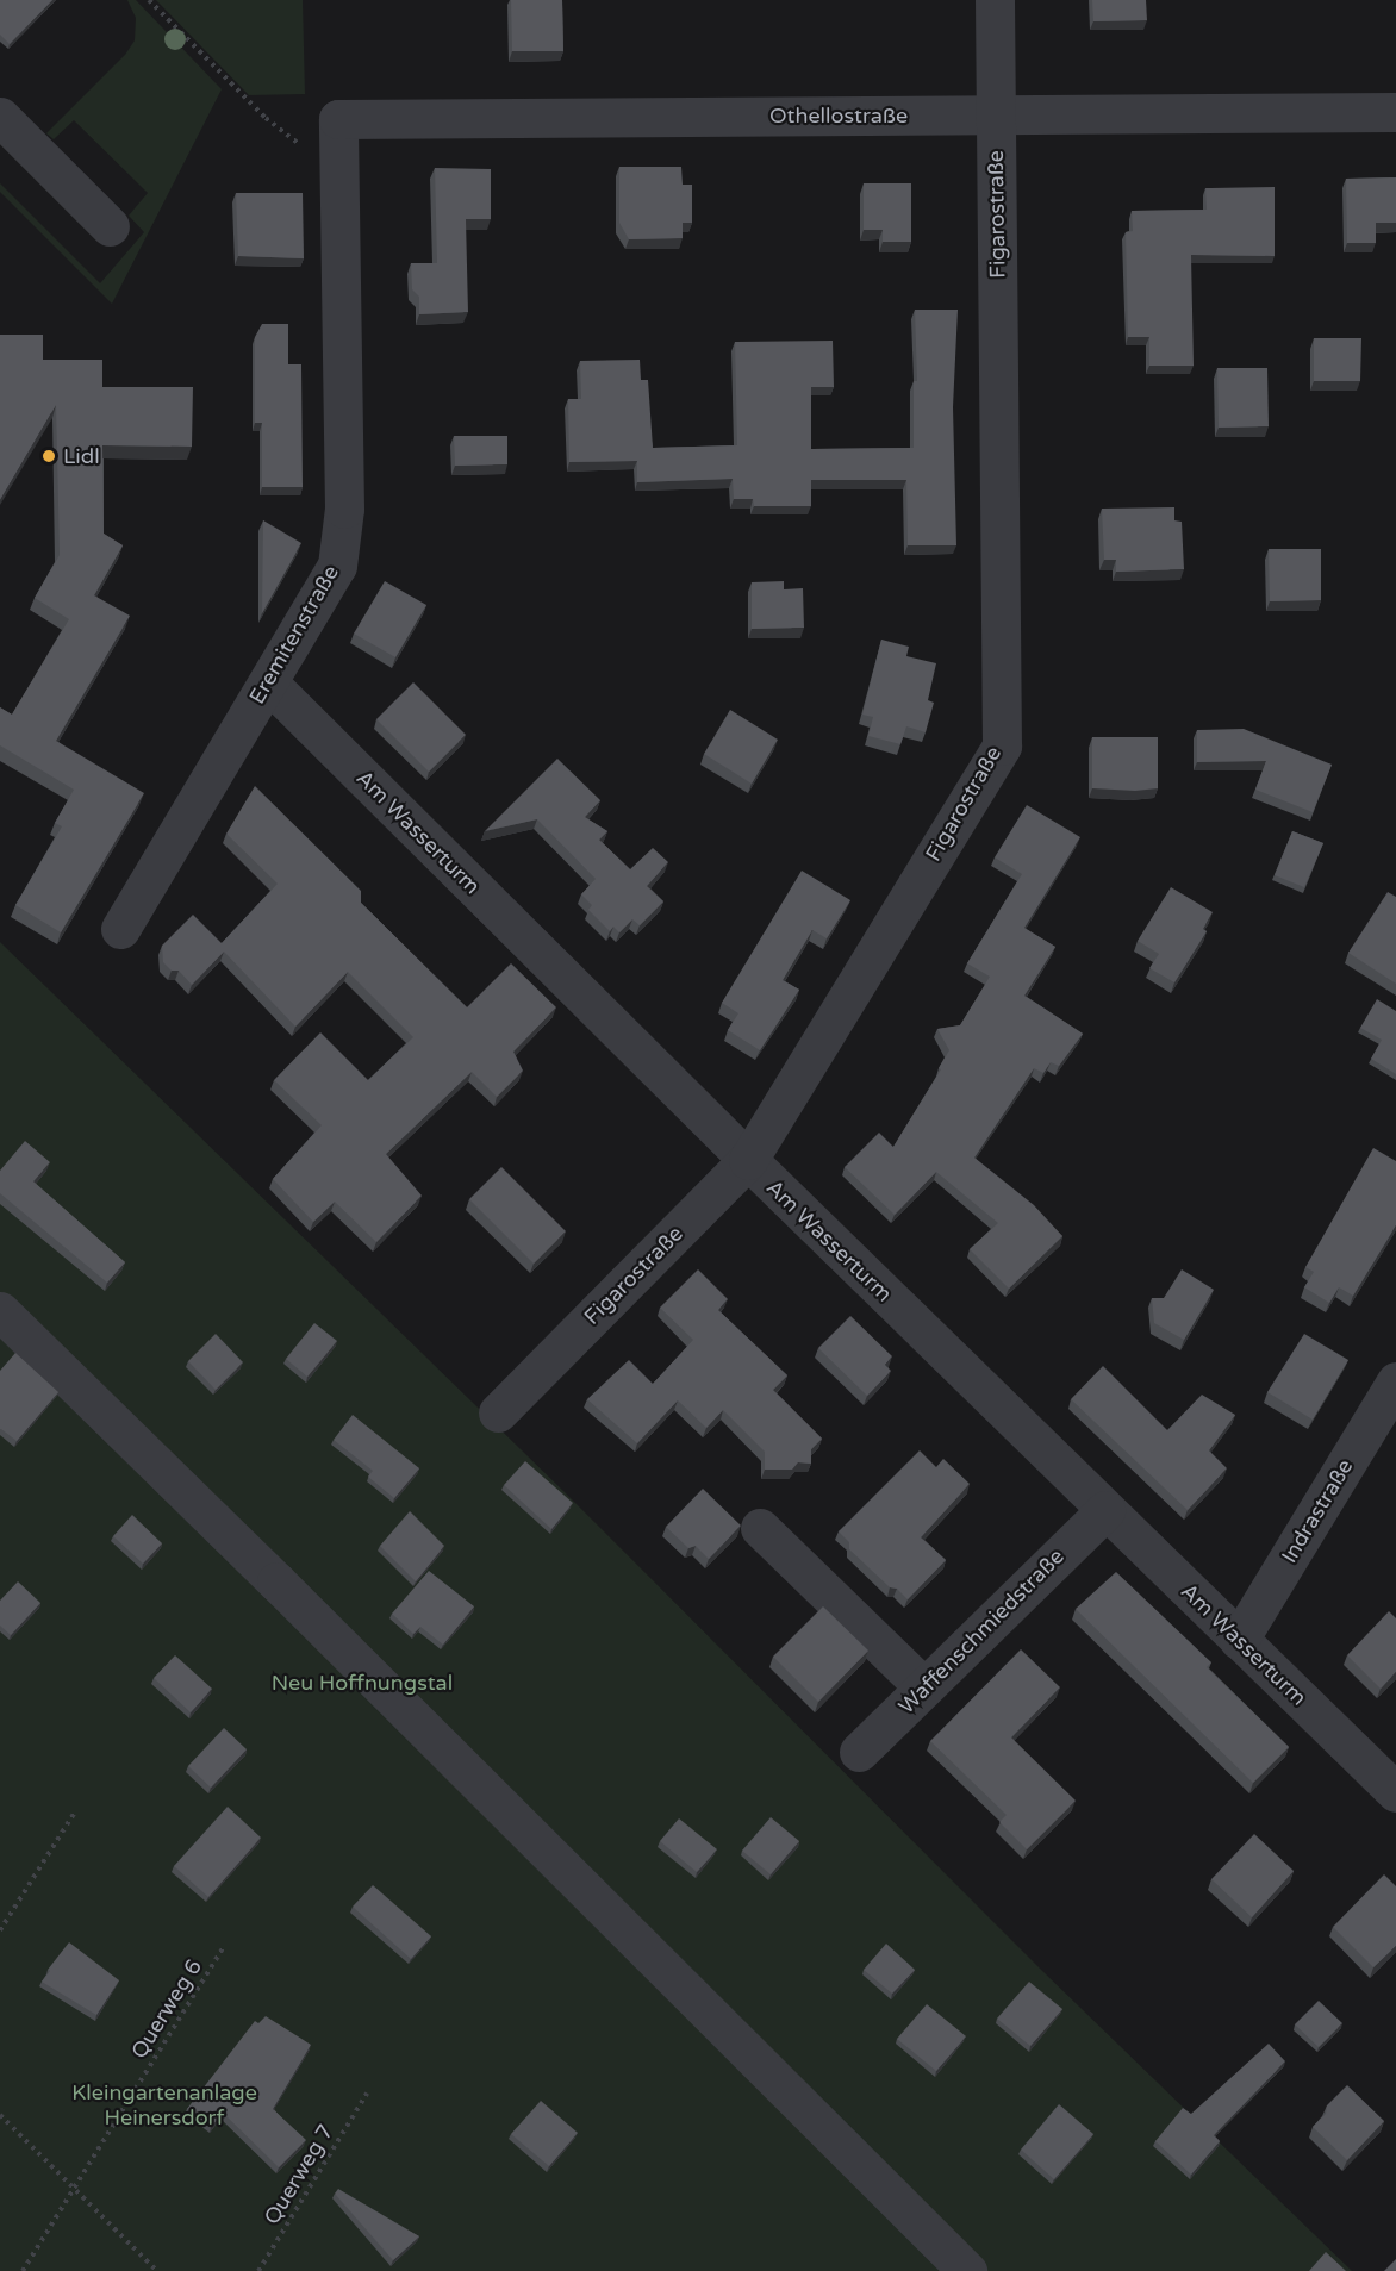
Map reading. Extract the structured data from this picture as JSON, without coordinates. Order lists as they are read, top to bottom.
{
  "streets": {
    "street": [
      "Othellostraße",
      "Figarostraße",
      "Eremitenstraße",
      "Am Wasserturm",
      "Indrastraße",
      "Waffenschmiedstraße"
    ],
    "path": ["Querweg 6", "Querweg 7"]
  },
  "crossings": [
    ["Othellostraße", "Figarostraße"],
    ["Othellostraße", "Eremitenstraße"],
    ["Figarostraße", "Am Wasserturm"],
    ["Eremitenstraße", "Am Wasserturm"],
    ["Am Wasserturm", "Indrastraße"],
    ["Am Wasserturm", "Waffenschmiedstraße"]
  ],
  "parks": ["Neu Hoffnungstal", "Kleingartenanlage Heinersdorf"],
  "places": ["Lidl"]
}
